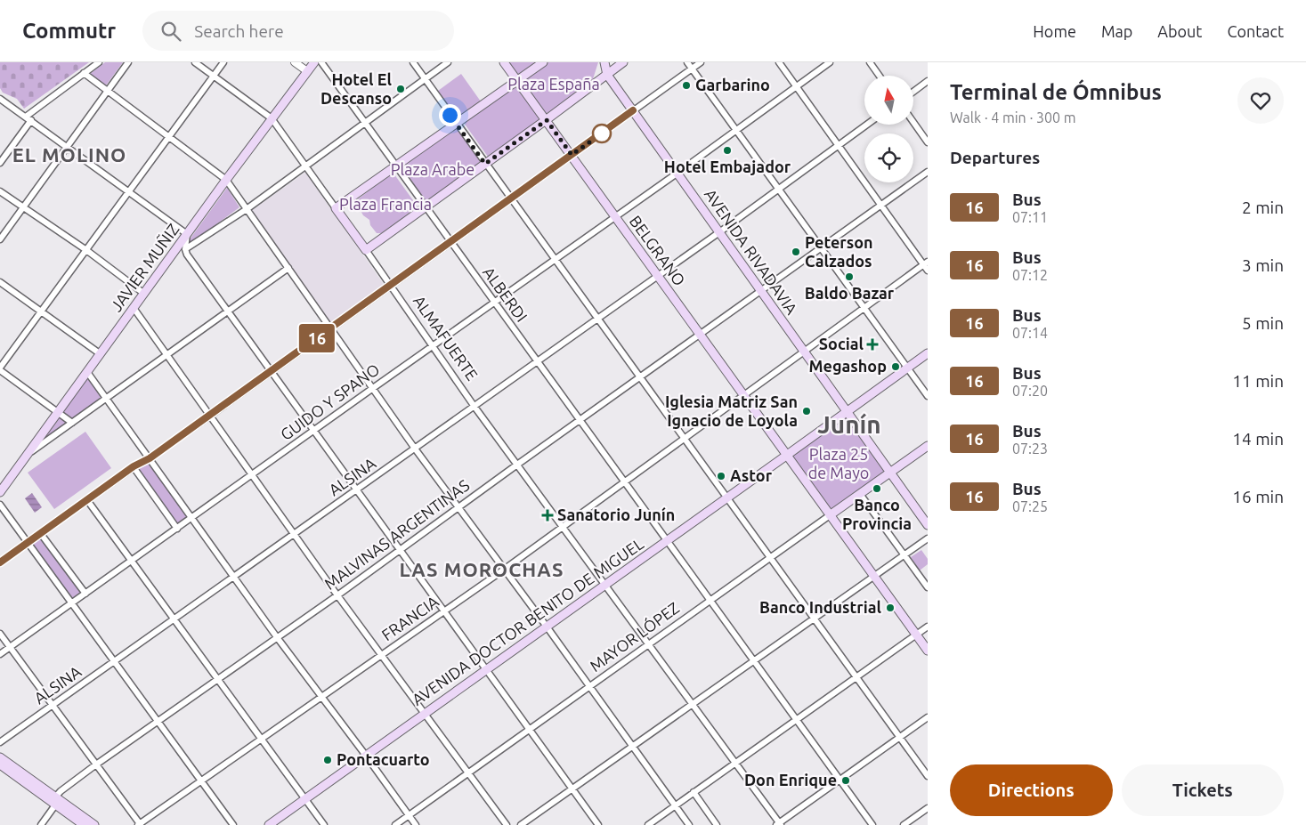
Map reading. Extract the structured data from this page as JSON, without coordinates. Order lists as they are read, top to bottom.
{
  "streets": {
    "main road": [
      "BELGRANO",
      "AVENIDA RIVADAVIA",
      "JAVIER MUÑIZ",
      "ALMAFUERTE",
      "AVENIDA DOCTOR BENITO DE MIGUEL",
      "MAYOR LÓPEZ"
    ],
    "street": [
      "ALBERDI",
      "GUIDO Y SPANO",
      "ALSINA",
      "MALVINAS ARGENTINAS",
      "FRANCIA"
    ]
  },
  "crossings": [
    ["BELGRANO", "GUIDO Y SPANO"],
    ["BELGRANO", "ALSINA"],
    ["BELGRANO", "MALVINAS ARGENTINAS"],
    ["BELGRANO", "FRANCIA"],
    ["BELGRANO", "AVENIDA DOCTOR BENITO DE MIGUEL"],
    ["BELGRANO", "MAYOR LÓPEZ"],
    ["AVENIDA RIVADAVIA", "GUIDO Y SPANO"],
    ["AVENIDA RIVADAVIA", "ALSINA"],
    ["AVENIDA RIVADAVIA", "MALVINAS ARGENTINAS"],
    ["AVENIDA RIVADAVIA", "FRANCIA"],
    ["AVENIDA RIVADAVIA", "AVENIDA DOCTOR BENITO DE MIGUEL"],
    ["AVENIDA RIVADAVIA", "MAYOR LÓPEZ"],
    ["JAVIER MUÑIZ", "ALBERDI"],
    ["JAVIER MUÑIZ", "ALMAFUERTE"],
    ["ALBERDI", "GUIDO Y SPANO"],
    ["ALBERDI", "ALSINA"],
    ["ALBERDI", "MALVINAS ARGENTINAS"],
    ["ALBERDI", "FRANCIA"],
    ["ALBERDI", "AVENIDA DOCTOR BENITO DE MIGUEL"],
    ["ALBERDI", "MAYOR LÓPEZ"],
    ["ALMAFUERTE", "GUIDO Y SPANO"],
    ["ALMAFUERTE", "ALSINA"],
    ["ALMAFUERTE", "MALVINAS ARGENTINAS"],
    ["ALMAFUERTE", "FRANCIA"],
    ["ALMAFUERTE", "AVENIDA DOCTOR BENITO DE MIGUEL"],
    ["ALMAFUERTE", "MAYOR LÓPEZ"]
  ],
  "districts": ["EL MOLINO", "Junín", "LAS MOROCHAS"],
  "parks": [
    "Plaza España",
    "Plaza Arabe",
    "Plaza Francia",
    "Plaza 25 de Mayo"
  ],
  "places": {
    "other": [
      "Garbarino",
      "Hotel El Descanso",
      "Hotel Embajador",
      "Peterson Calzados",
      "Baldo Bazar",
      "Megashop",
      "Iglesia Matriz San Ignacio de Loyola",
      "Astor",
      "Banco Provincia",
      "Banco Industrial",
      "Pontacuarto",
      "Don Enrique"
    ],
    "health": ["Social", "Sanatorio Junín"]
  },
  "lines": ["bus line 16"],
  "north": "top",
  "page": {
    "header": "Commutr",
    "search": "Search here",
    "nav": [
      "Home",
      "Map",
      "About",
      "Contact"
    ],
    "on_map": "16",
    "heading": [
      ["Terminal de Ómnibus", "Walk · 4 min · 300 m"],
      "Departures"
    ],
    "list": [
      {
        "mark": "16",
        "name": "Bus",
        "note": "07:11",
        "value": "2 min"
      },
      {
        "mark": "16",
        "name": "Bus",
        "note": "07:12",
        "value": "3 min"
      },
      {
        "mark": "16",
        "name": "Bus",
        "note": "07:14",
        "value": "5 min"
      },
      {
        "mark": "16",
        "name": "Bus",
        "note": "07:20",
        "value": "11 min"
      },
      {
        "mark": "16",
        "name": "Bus",
        "note": "07:23",
        "value": "14 min"
      },
      {
        "mark": "16",
        "name": "Bus",
        "note": "07:25",
        "value": "16 min"
      }
    ],
    "buttons": ["Directions", "Tickets"]
  }
}
